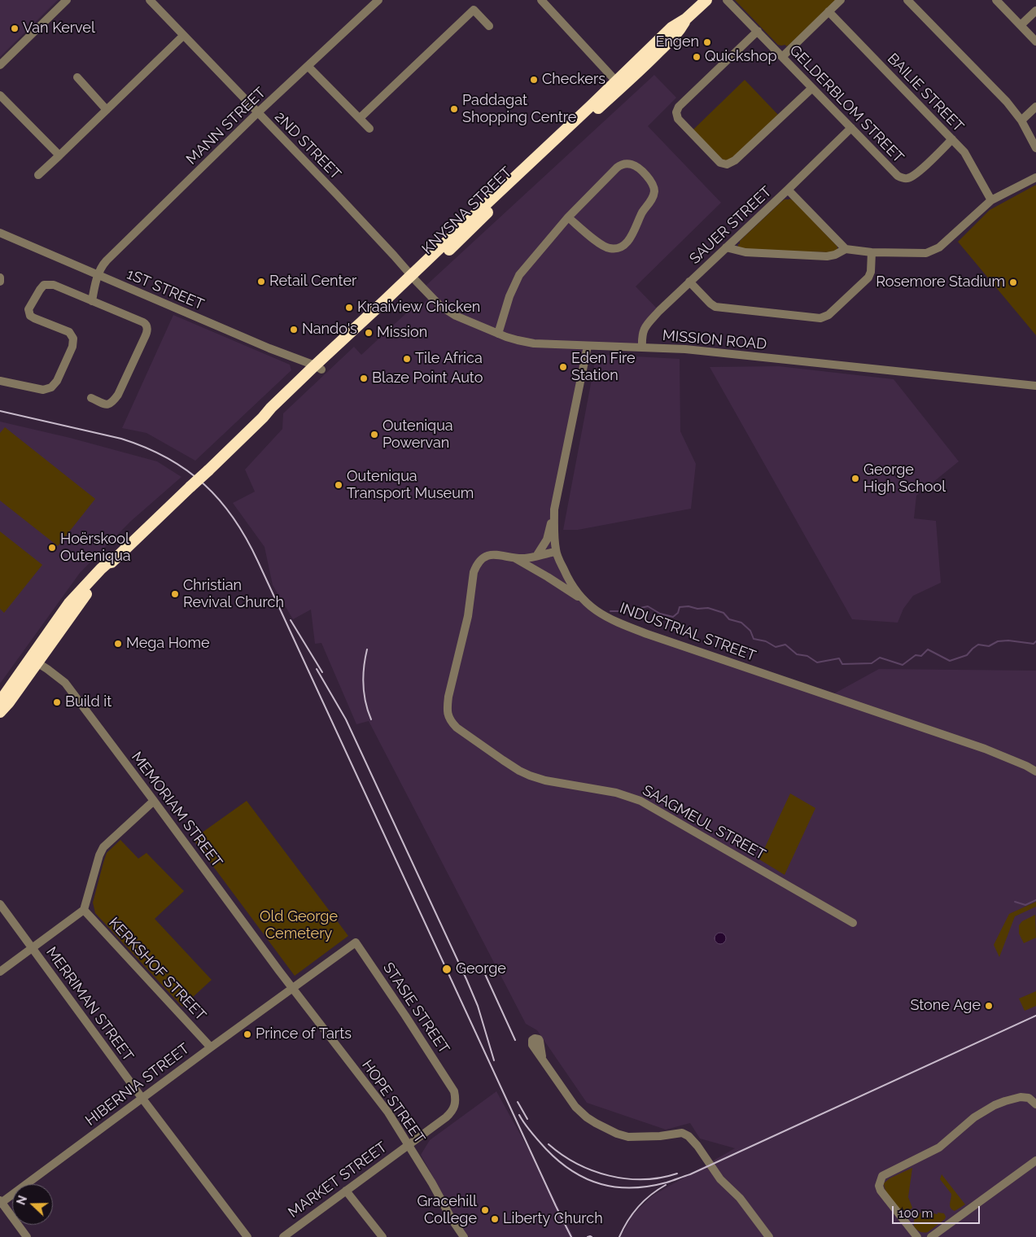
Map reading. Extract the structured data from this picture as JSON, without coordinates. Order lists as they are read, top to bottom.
{
  "streets": {
    "highway": ["KNYSNA STREET"],
    "street": [
      "BAILIE STREET",
      "GELDERBLOM STREET",
      "MANN STREET",
      "2ND STREET",
      "SAUER STREET",
      "1ST STREET",
      "MISSION ROAD",
      "INDUSTRIAL STREET",
      "MEMORIAM STREET",
      "SAAGMEUL STREET",
      "KERKSHOF STREET",
      "MERRIMAN STREET",
      "STASIE STREET",
      "HIBERNIA STREET",
      "HOPE STREET",
      "MARKET STREET"
    ]
  },
  "crossings": [
    ["BAILIE STREET", "GELDERBLOM STREET"],
    ["GELDERBLOM STREET", "SAUER STREET"],
    ["MANN STREET", "2ND STREET"],
    ["MANN STREET", "1ST STREET"],
    ["2ND STREET", "KNYSNA STREET"],
    ["2ND STREET", "MISSION ROAD"],
    ["KNYSNA STREET", "1ST STREET"],
    ["KNYSNA STREET", "MISSION ROAD"],
    ["KNYSNA STREET", "MEMORIAM STREET"],
    ["SAUER STREET", "MISSION ROAD"],
    ["MISSION ROAD", "INDUSTRIAL STREET"],
    ["INDUSTRIAL STREET", "SAAGMEUL STREET"],
    ["MEMORIAM STREET", "STASIE STREET"],
    ["MEMORIAM STREET", "HIBERNIA STREET"],
    ["MEMORIAM STREET", "HOPE STREET"],
    ["KERKSHOF STREET", "HIBERNIA STREET"],
    ["MERRIMAN STREET", "HIBERNIA STREET"],
    ["STASIE STREET", "HIBERNIA STREET"],
    ["STASIE STREET", "HOPE STREET"],
    ["STASIE STREET", "MARKET STREET"],
    ["HIBERNIA STREET", "HOPE STREET"],
    ["HOPE STREET", "MARKET STREET"]
  ],
  "parks": ["Old George Cemetery"],
  "places": [
    "Van Kervel",
    "Engen",
    "Quickshop",
    "Checkers",
    "Paddagat Shopping Centre",
    "Retail Center",
    "Rosemore Stadium",
    "Kraaiview Chicken",
    "Nando's",
    "Mission",
    "Tile Africa",
    "Eden Fire Station",
    "Blaze Point Auto",
    "Outeniqua Powervan",
    "George High School",
    "Outeniqua Transport Museum",
    "Hoërskool Outeniqua",
    "Christian Revival Church",
    "Mega Home",
    "Build it",
    "George",
    "Stone Age",
    "Prince of Tarts",
    "Gracehill College",
    "Liberty Church"
  ],
  "scale_bar": "100 m",
  "north": "left"
}
